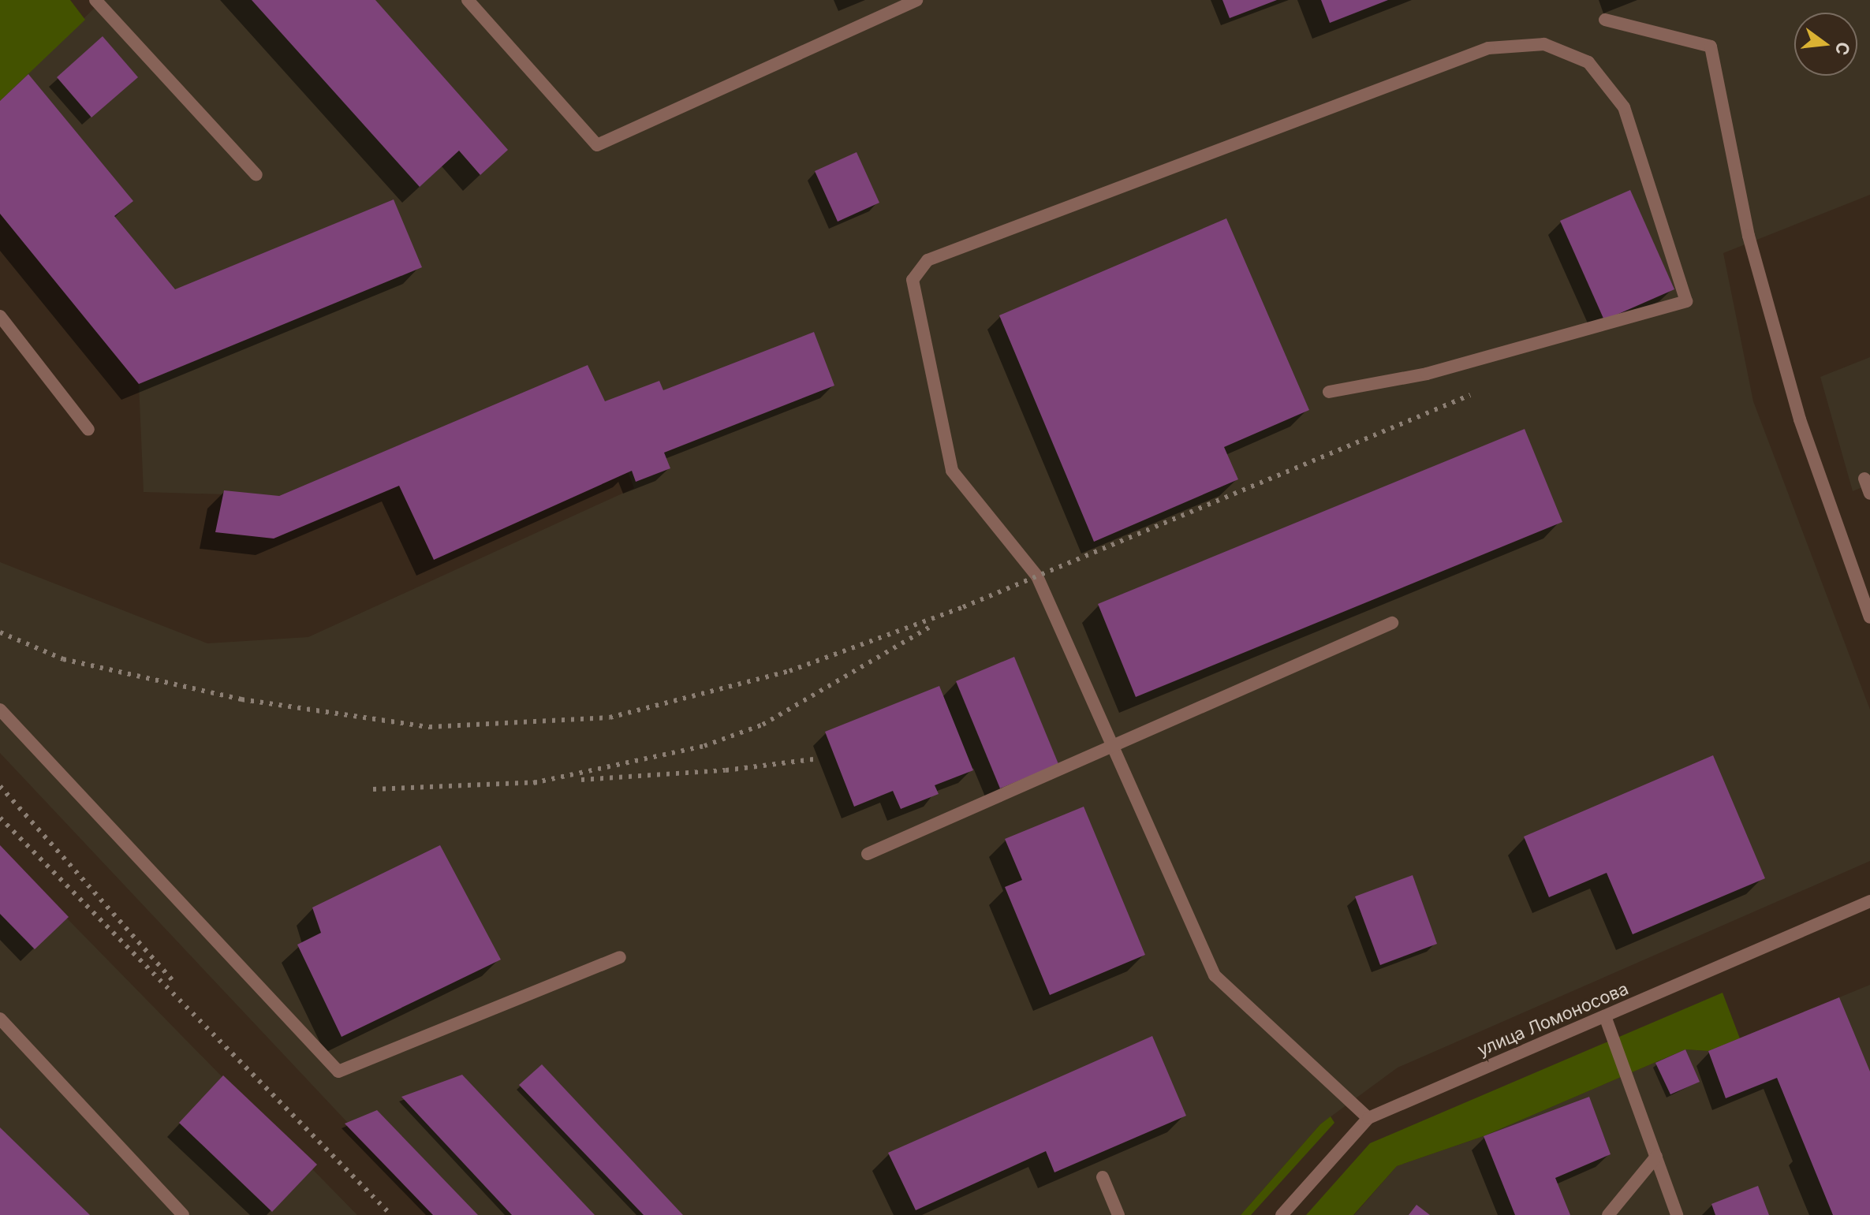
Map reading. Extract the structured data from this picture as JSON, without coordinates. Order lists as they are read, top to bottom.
{
  "streets": {
    "street": ["улица Ломоносова"]
  },
  "north": "right"
}
